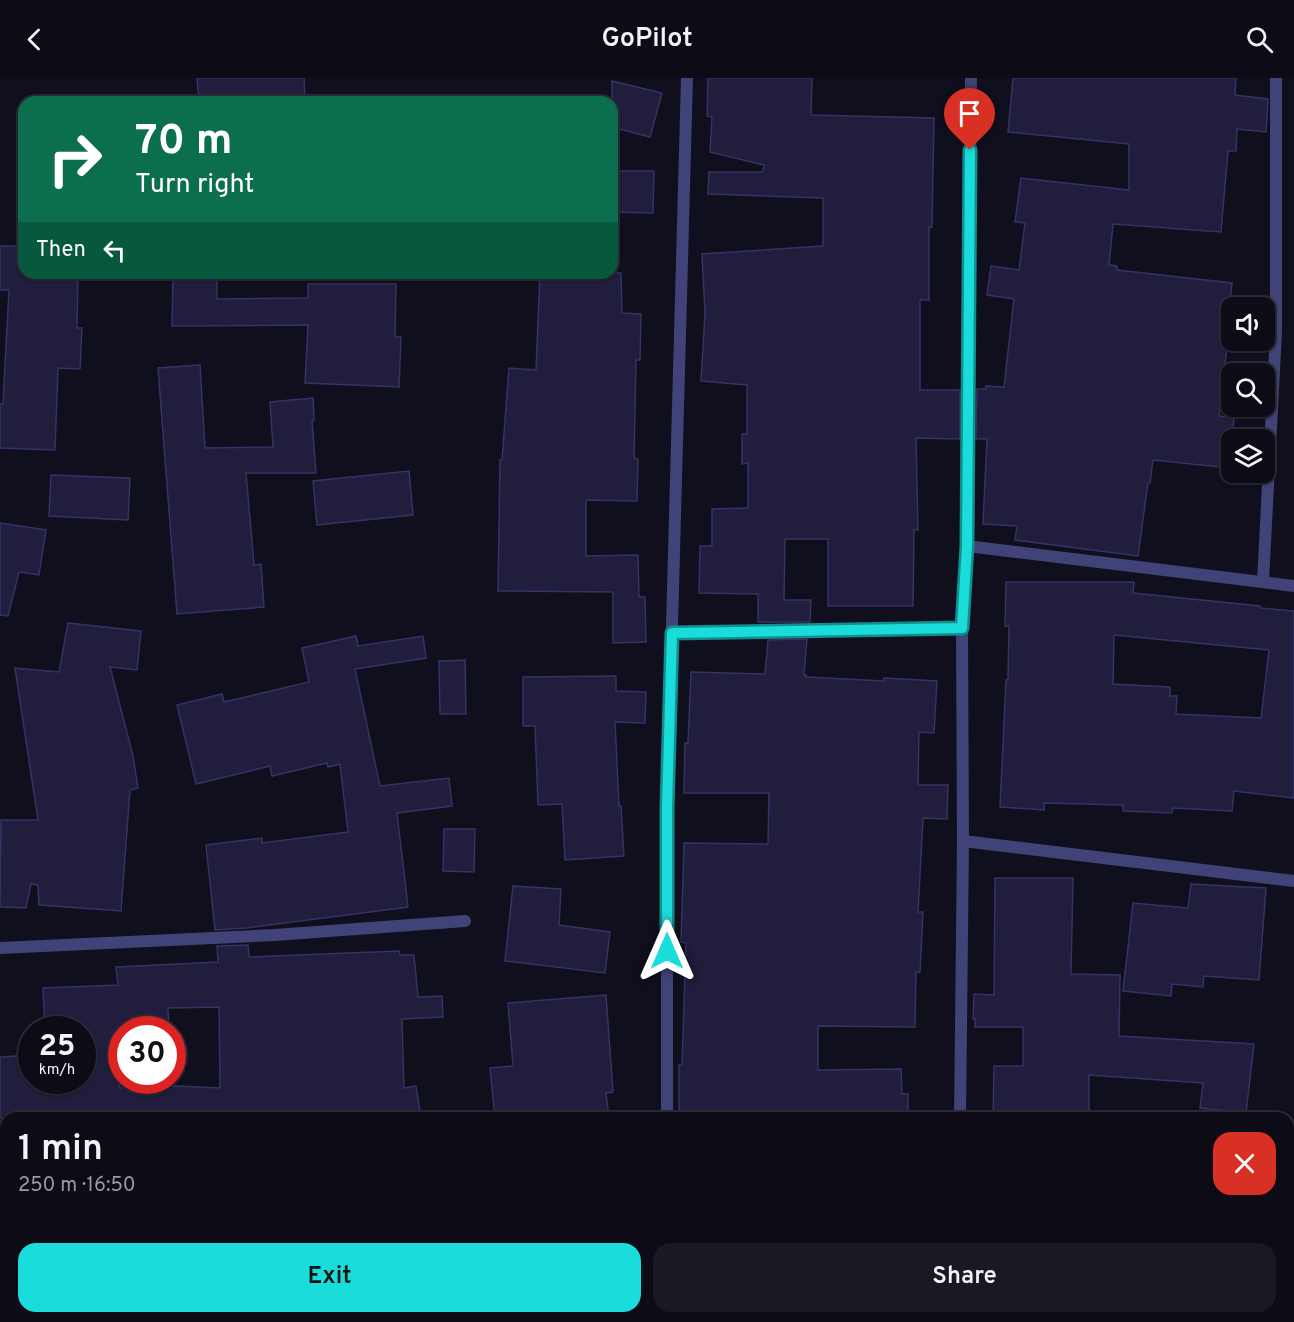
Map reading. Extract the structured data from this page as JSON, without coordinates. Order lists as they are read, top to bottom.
{
  "page": {
    "header": "GoPilot",
    "turn": ["70 m", "Turn right"],
    "then": "Then",
    "speed": "25 km/h",
    "limit": "30",
    "heading": ["1 min", "250 m · 16:50"],
    "buttons": ["Exit", "Share"]
  }
}
